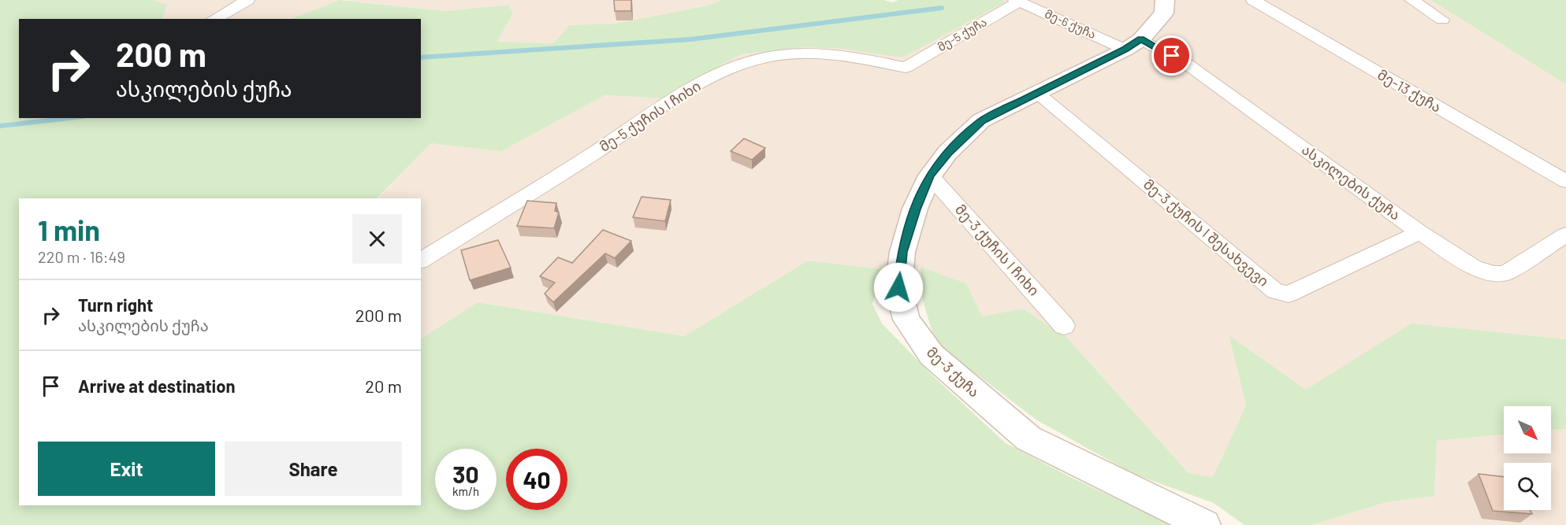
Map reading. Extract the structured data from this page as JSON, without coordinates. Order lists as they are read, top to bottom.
{
  "streets": {
    "street": [
      "მე-6 ქუჩა",
      "მე-5 ქუჩა",
      "მე-13 ქუჩა",
      "მე-5 ქუჩის I ჩიხი",
      "ასკილების ქუჩა",
      "მე-3 ქუჩის I შესახვევი",
      "მე-3 ქუჩის I ჩიხი",
      "მე-3 ქუჩა"
    ]
  },
  "crossings": [
    ["მე-6 ქუჩა", "მე-5 ქუჩა"],
    ["მე-6 ქუჩა", "ასკილების ქუჩა"],
    ["მე-6 ქუჩა", "მე-3 ქუჩა"],
    ["მე-5 ქუჩა", "მე-5 ქუჩის I ჩიხი"],
    ["ასკილების ქუჩა", "მე-3 ქუჩის I შესახვევი"],
    ["ასკილების ქუჩა", "მე-3 ქუჩა"],
    ["მე-3 ქუჩის I შესახვევი", "მე-3 ქუჩა"],
    ["მე-3 ქუჩის I ჩიხი", "მე-3 ქუჩა"]
  ],
  "north": "bottom right",
  "page": {
    "turn": ["200 m", "ასკილების ქუჩა"],
    "heading": ["1 min", "220 m · 16:49"],
    "list": [
      {
        "name": "Turn right",
        "note": "ასკილების ქუჩა",
        "value": "200 m"
      },
      {
        "name": "Arrive at destination",
        "value": "20 m"
      }
    ],
    "buttons": ["Exit", "Share"],
    "speed": "30 km/h",
    "limit": "40"
  }
}
